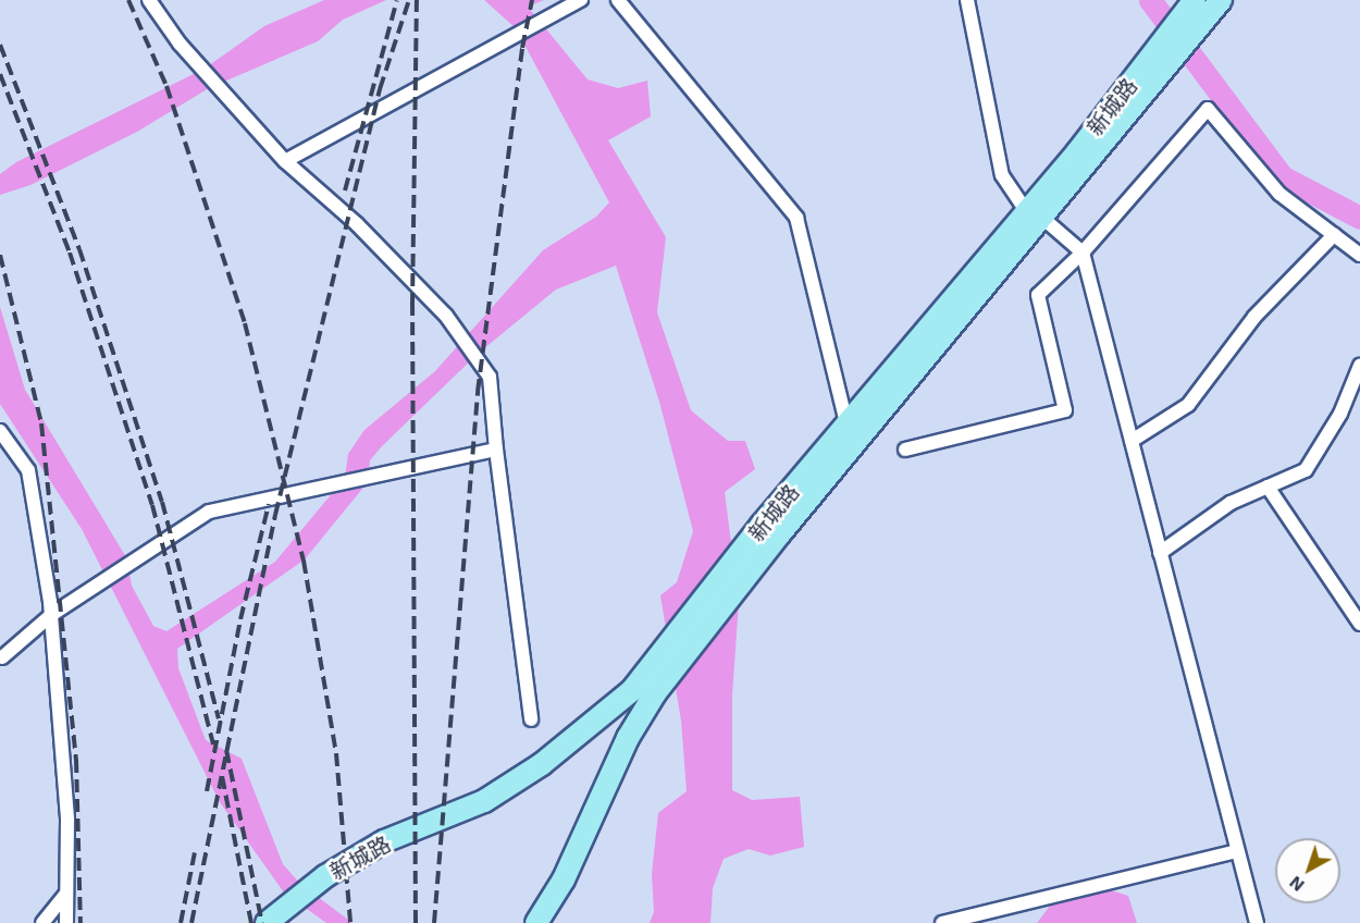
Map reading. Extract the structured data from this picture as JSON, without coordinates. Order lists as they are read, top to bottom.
{
  "streets": {
    "main road": ["新城路"]
  },
  "north": "bottom left"
}
